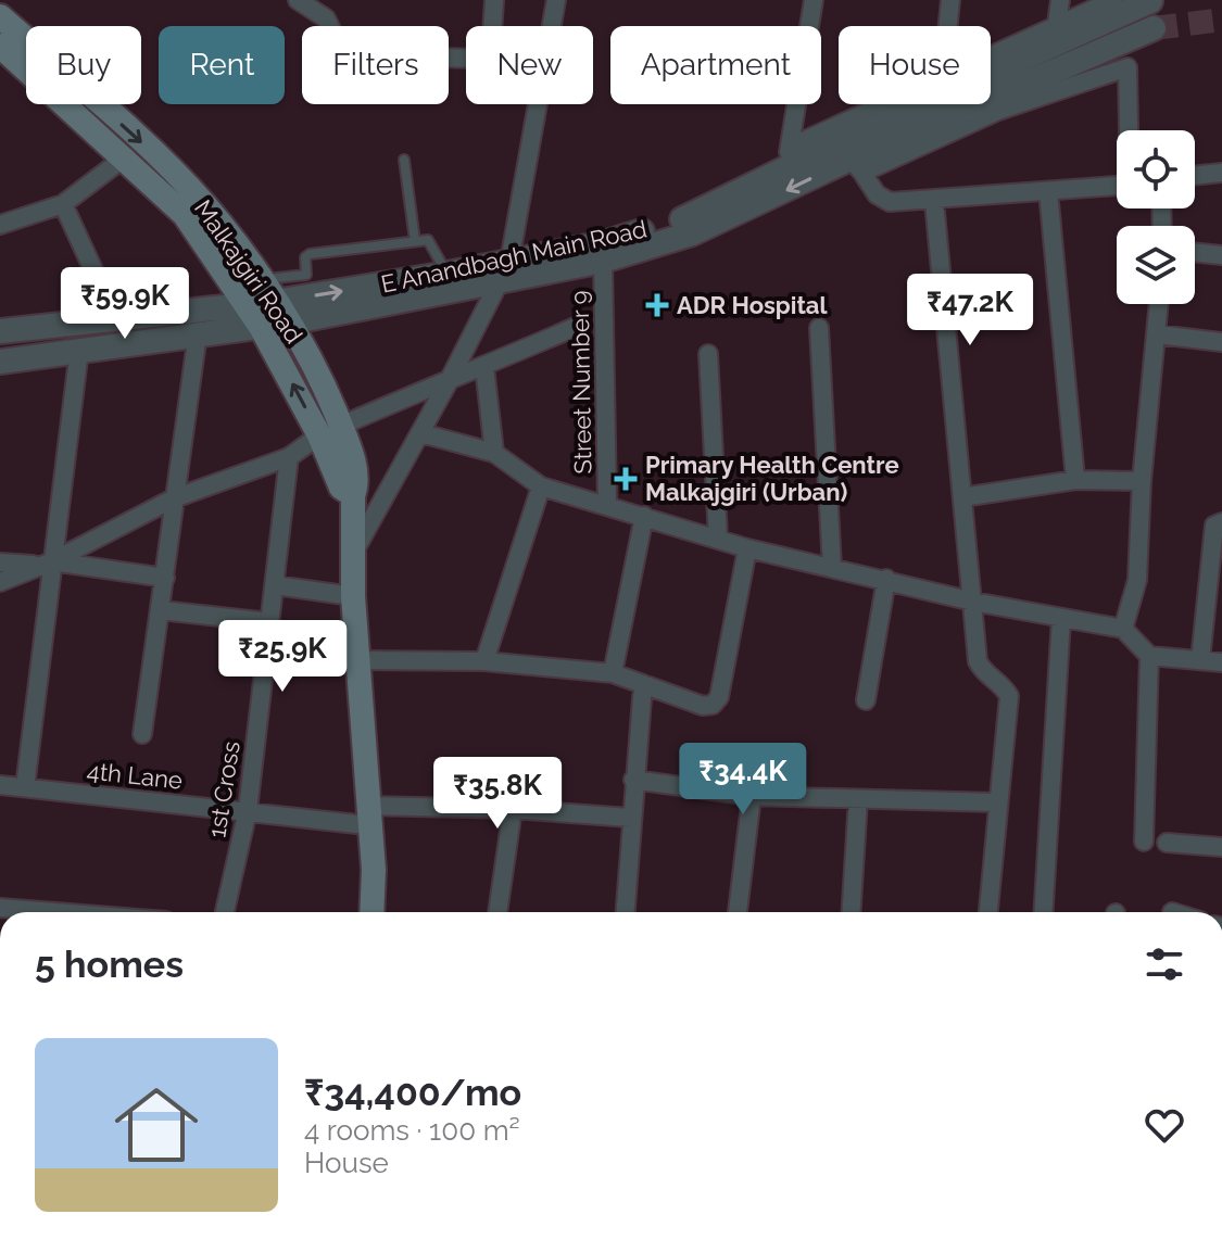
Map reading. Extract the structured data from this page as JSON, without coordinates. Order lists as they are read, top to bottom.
{
  "streets": {
    "main road": ["Malkajgiri Road"],
    "street": [
      "E Anandbagh Main Road",
      "Street Number 9",
      "4th Lane",
      "1st Cross"
    ]
  },
  "crossings": [
    ["E Anandbagh Main Road", "Malkajgiri Road"],
    ["E Anandbagh Main Road", "Street Number 9"],
    ["Malkajgiri Road", "4th Lane"],
    ["4th Lane", "1st Cross"]
  ],
  "places": {
    "health": ["ADR Hospital", "Primary Health Centre Malkajgiri (Urban)"]
  },
  "page": {
    "chip": [
      "Buy",
      "Rent",
      "Filters",
      "New",
      "Apartment",
      "House"
    ],
    "price": [
      "₹59.9K",
      "₹47.2K",
      "₹25.9K",
      "₹34.4K",
      "₹35.8K"
    ],
    "heading": "5 homes",
    "list": [
      {
        "name": "₹34,400/mo",
        "note": "4 rooms · 100 m² · House"
      }
    ]
  }
}
